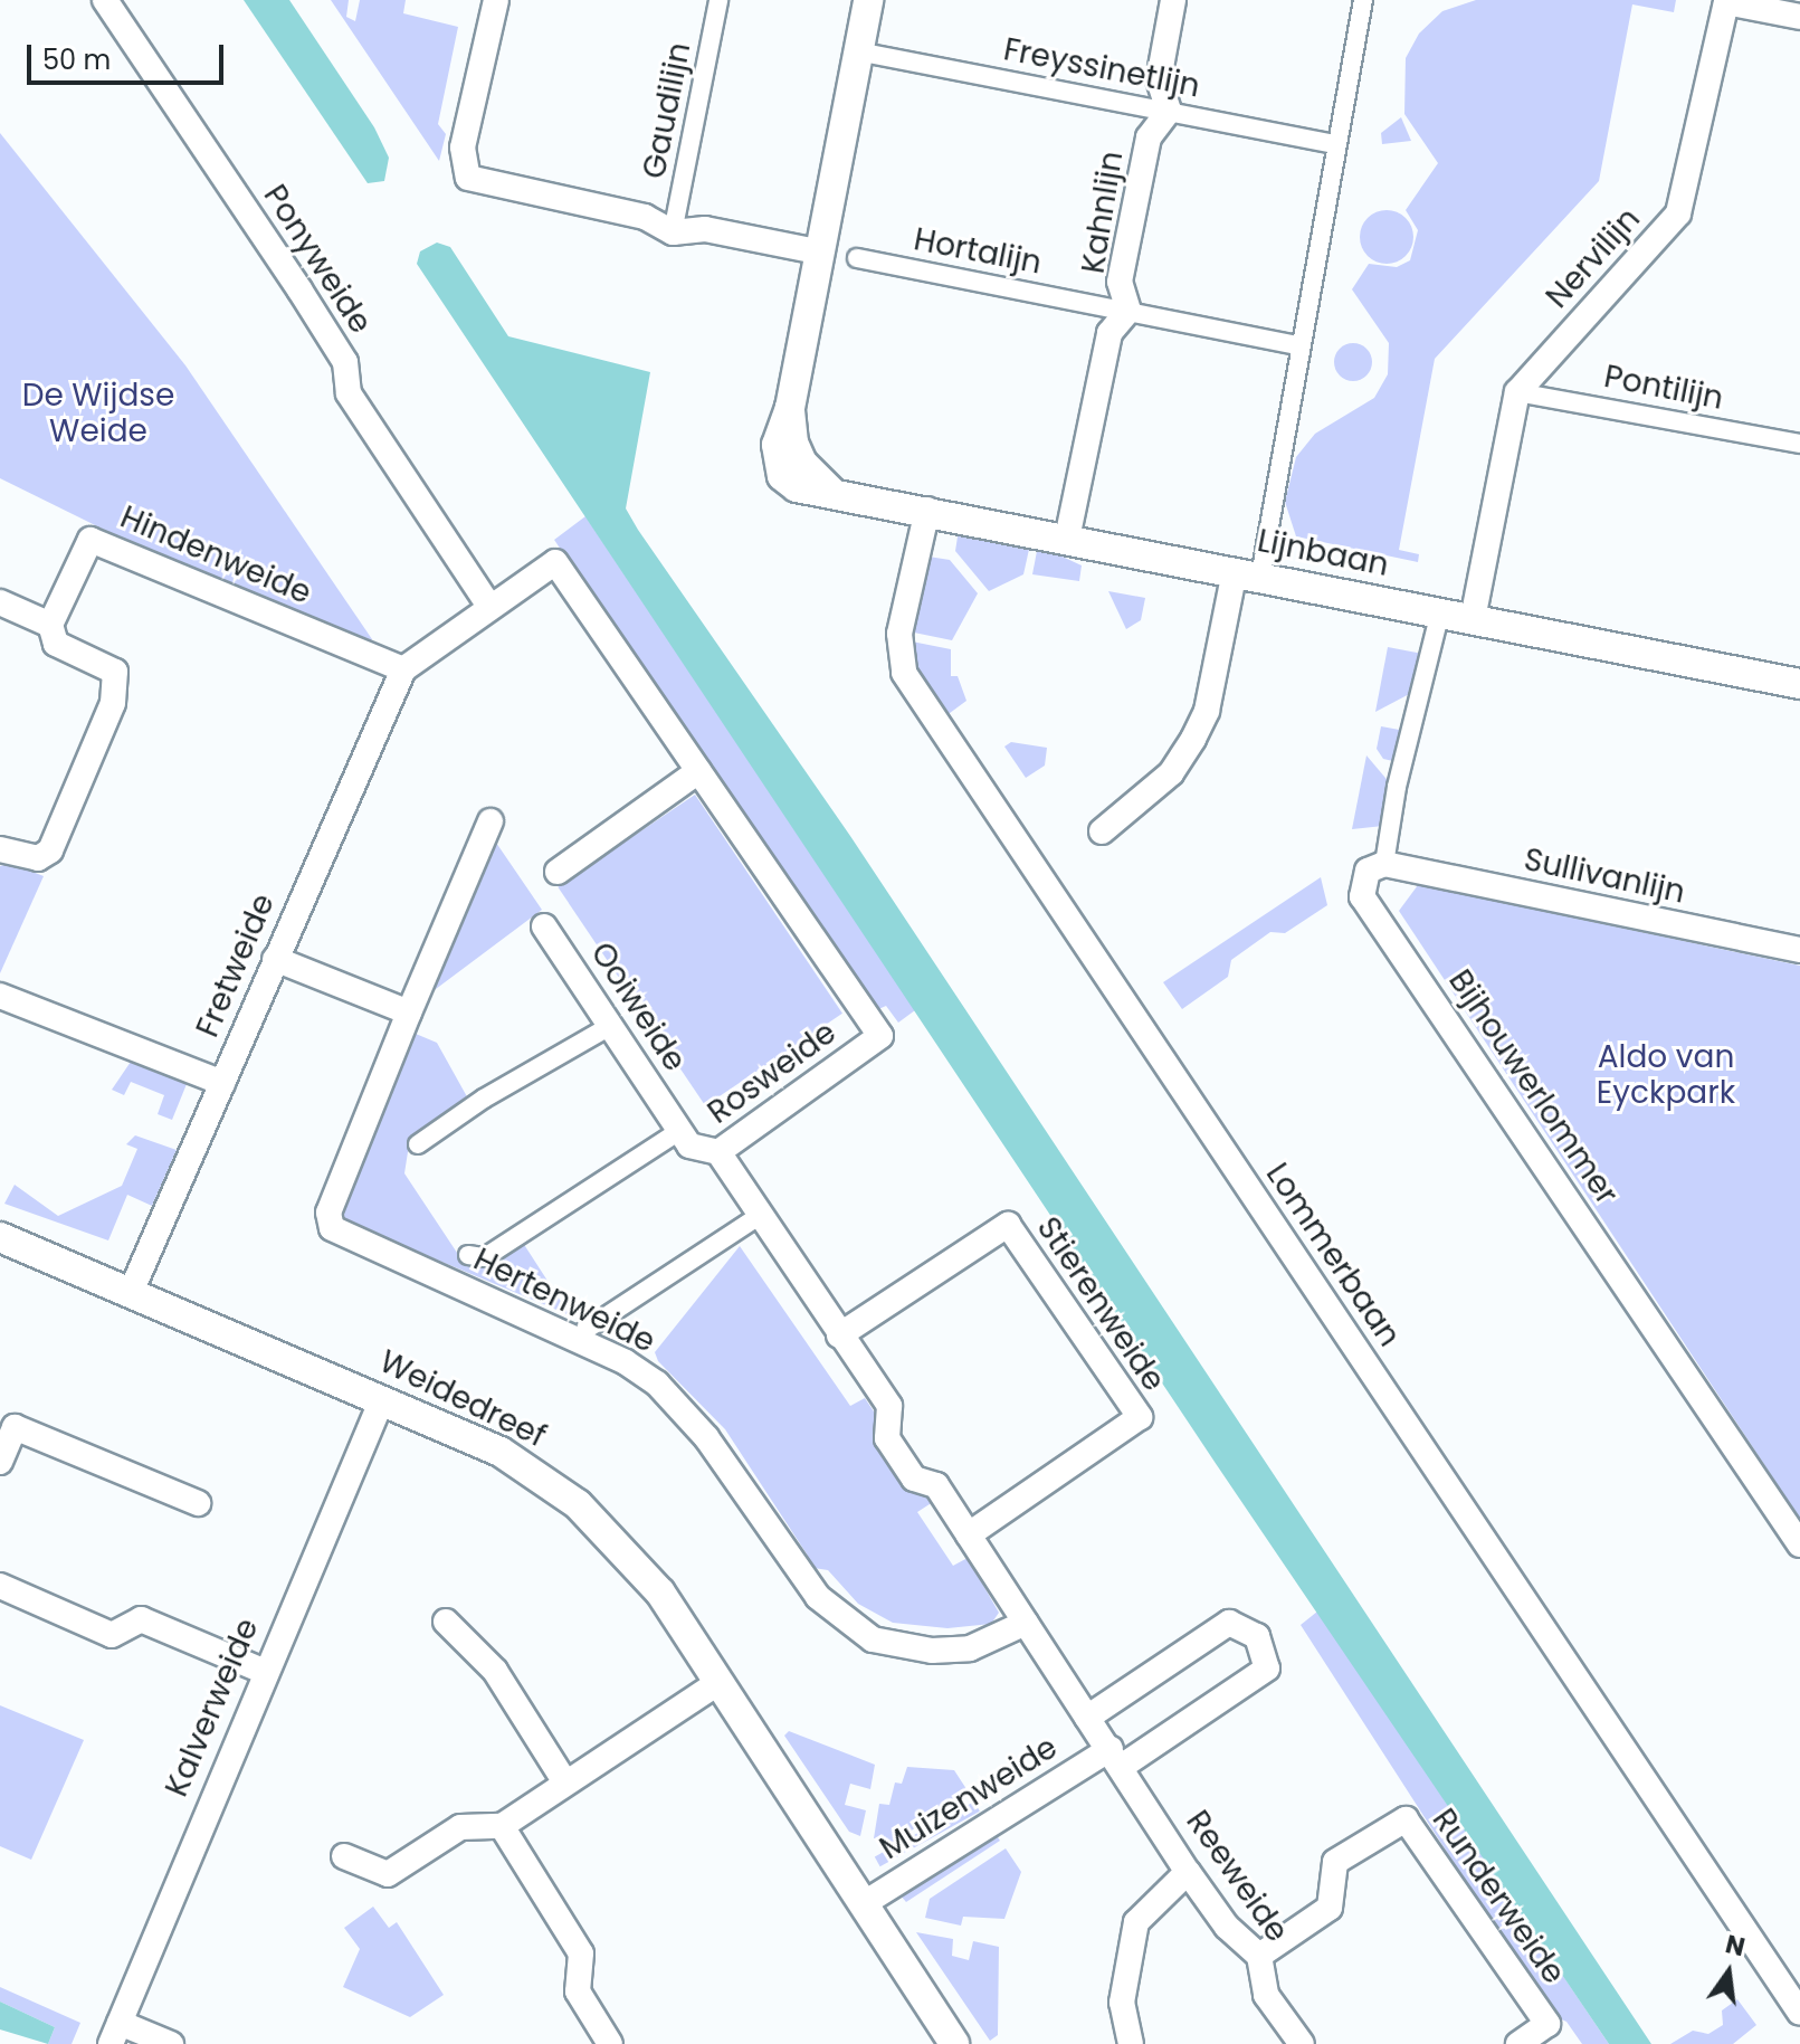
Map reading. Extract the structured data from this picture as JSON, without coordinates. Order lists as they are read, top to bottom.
{
  "streets": {
    "street": [
      "Freyssinetlijn",
      "Gaudilijn",
      "Kahnlijn",
      "Hortalijn",
      "Nervilijn",
      "Ponyweide",
      "Pontilijn",
      "Lijnbaan",
      "Hindenweide",
      "Sullivanlijn",
      "Fretweide",
      "Ooiweide",
      "Rosweide",
      "Bijhouwerlommer",
      "Lommerbaan",
      "Hertenweide",
      "Stierenweide",
      "Weidedreef",
      "Kalverweide",
      "Muizenweide",
      "Reeweide",
      "Runderweide"
    ]
  },
  "crossings": [
    ["Freyssinetlijn", "Kahnlijn"],
    ["Freyssinetlijn", "Lijnbaan"],
    ["Kahnlijn", "Hortalijn"],
    ["Kahnlijn", "Lijnbaan"],
    ["Nervilijn", "Pontilijn"],
    ["Ponyweide", "Rosweide"],
    ["Lijnbaan", "Lommerbaan"],
    ["Hindenweide", "Fretweide"],
    ["Hindenweide", "Rosweide"],
    ["Sullivanlijn", "Bijhouwerlommer"],
    ["Fretweide", "Rosweide"],
    ["Fretweide", "Weidedreef"],
    ["Ooiweide", "Rosweide"],
    ["Rosweide", "Hertenweide"],
    ["Rosweide", "Stierenweide"],
    ["Rosweide", "Muizenweide"],
    ["Rosweide", "Reeweide"],
    ["Weidedreef", "Kalverweide"],
    ["Weidedreef", "Muizenweide"],
    ["Muizenweide", "Reeweide"],
    ["Reeweide", "Runderweide"]
  ],
  "parks": ["De Wijdse Weide", "Aldo van Eyckpark"],
  "scale_bar": "50 m",
  "north": "top"
}
